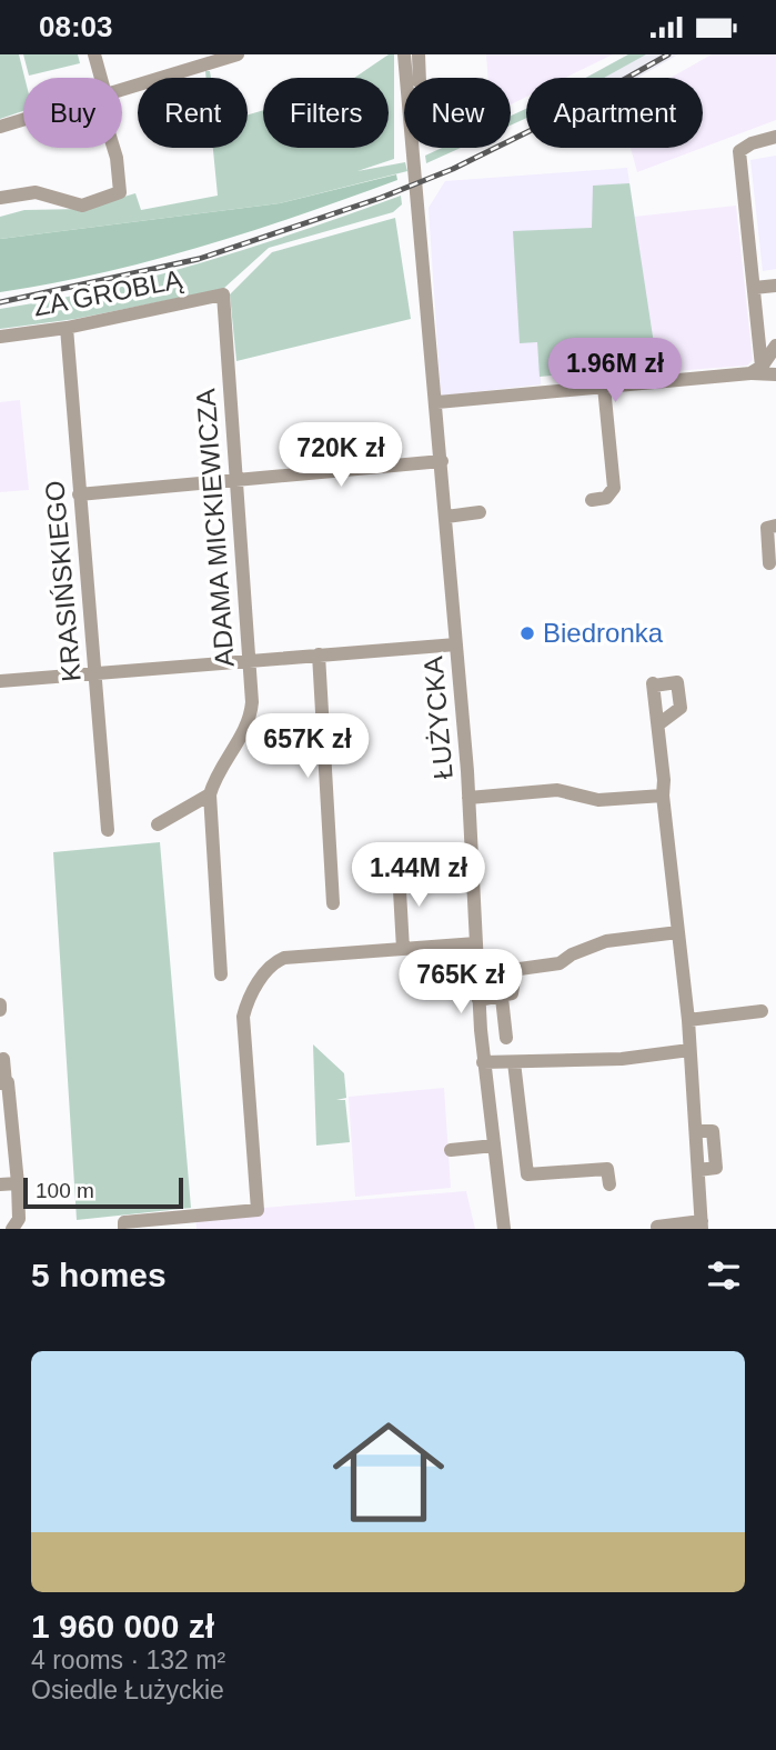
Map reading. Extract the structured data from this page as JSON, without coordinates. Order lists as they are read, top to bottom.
{
  "streets": {
    "street": [
      "ZA GROBLĄ",
      "ADAMA MICKIEWICZA",
      "KRASIŃSKIEGO",
      "ŁUŻYCKA"
    ]
  },
  "crossings": [
    ["ZA GROBLĄ", "ADAMA MICKIEWICZA"],
    ["ZA GROBLĄ", "KRASIŃSKIEGO"]
  ],
  "places": ["Biedronka"],
  "scale_bar": "100 m",
  "page": {
    "status": "08:03",
    "chip": [
      "Buy",
      "Rent",
      "Filters",
      "New",
      "Apartment"
    ],
    "price": [
      "1.96M zł",
      "720K zł",
      "657K zł",
      "1.44M zł",
      "765K zł"
    ],
    "scale": "100 m",
    "heading": "5 homes",
    "list": [
      {
        "name": "1 960 000 zł",
        "note": "4 rooms · 132 m² · Osiedle Łużyckie"
      }
    ]
  }
}
